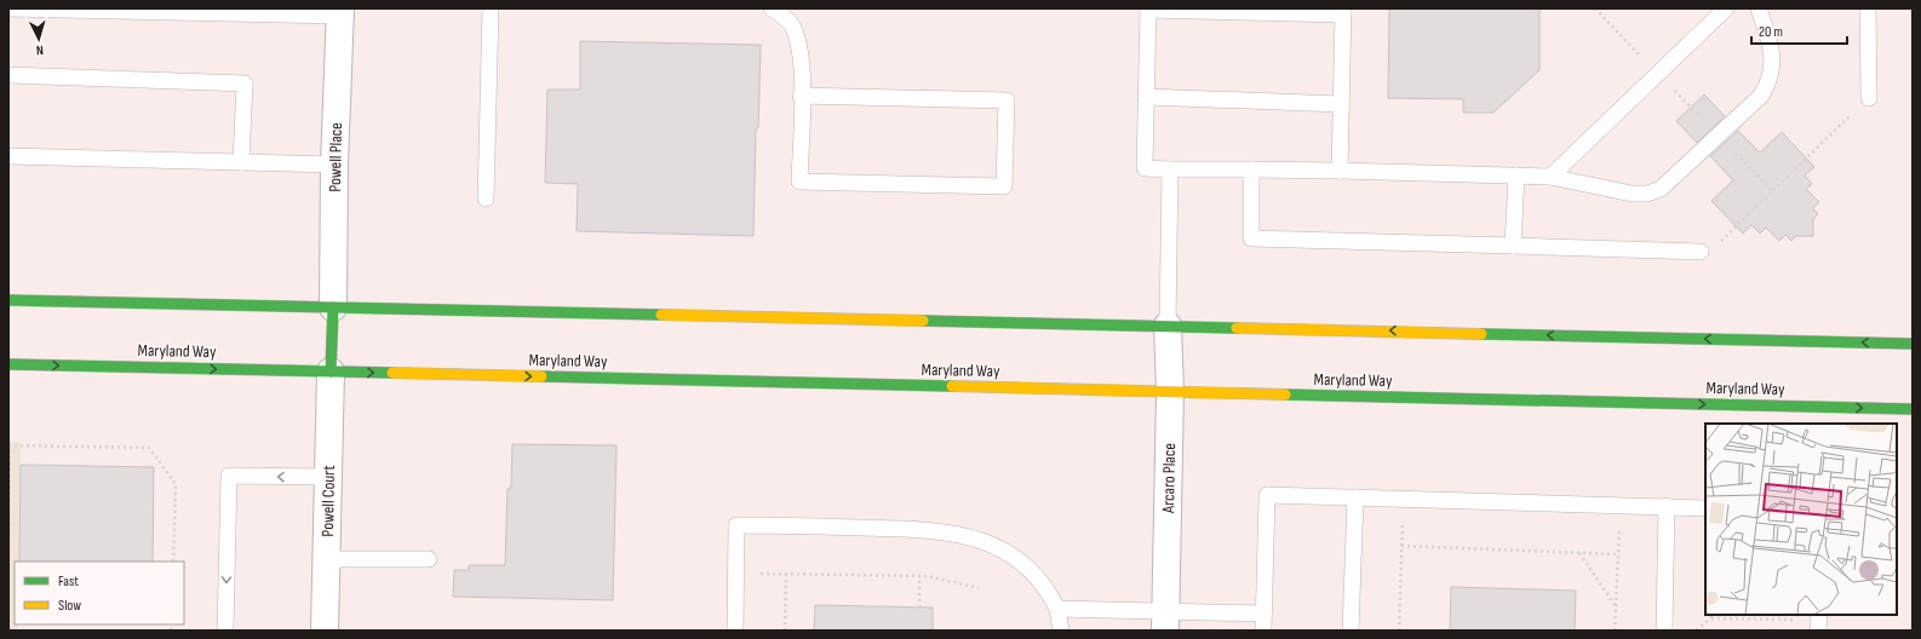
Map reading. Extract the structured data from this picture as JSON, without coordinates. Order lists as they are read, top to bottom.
{
  "streets": {
    "main road": ["Maryland Way"],
    "street": ["Powell Place", "Arcaro Place", "Powell Court"]
  },
  "crossings": [
    ["Maryland Way", "Arcaro Place"],
    ["Maryland Way", "Powell Court"]
  ],
  "legend": ["Fast", "Slow"],
  "scale_bar": "20 m",
  "north": "bottom"
}
